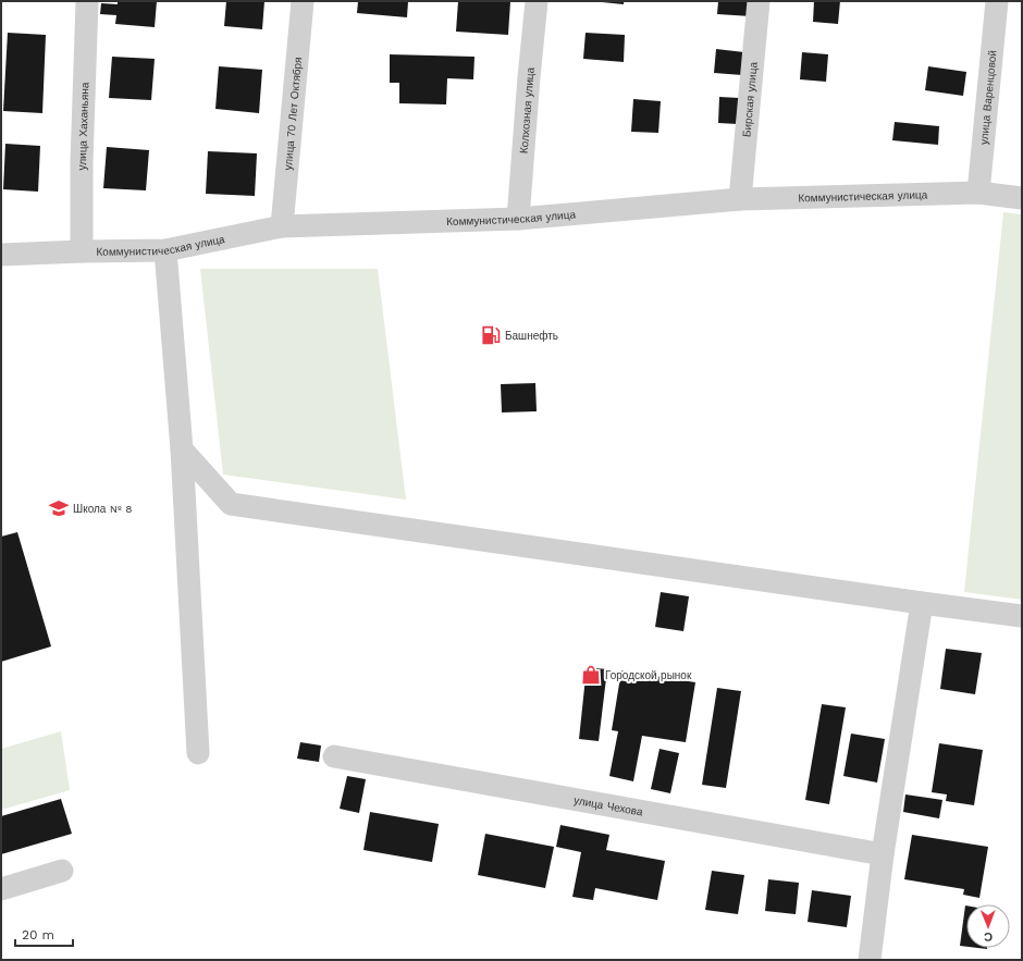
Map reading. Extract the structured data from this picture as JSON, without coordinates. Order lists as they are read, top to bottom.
{
  "streets": {
    "street": [
      "улица Варенцовой",
      "Бирская улица",
      "Колхозная улица",
      "улица 70 Лет Октября",
      "улица Хаханьяна",
      "Коммунистическая улица",
      "улица Чехова"
    ]
  },
  "crossings": [
    ["улица Варенцовой", "Коммунистическая улица"],
    ["Бирская улица", "Коммунистическая улица"],
    ["Колхозная улица", "Коммунистическая улица"],
    ["улица 70 Лет Октября", "Коммунистическая улица"],
    ["улица Хаханьяна", "Коммунистическая улица"]
  ],
  "places": {
    "fuel station": ["Башнефть"],
    "school or university": ["Школа № 8"],
    "shop": ["Городской рынок"]
  },
  "scale_bar": "20 m",
  "north": "bottom"
}
